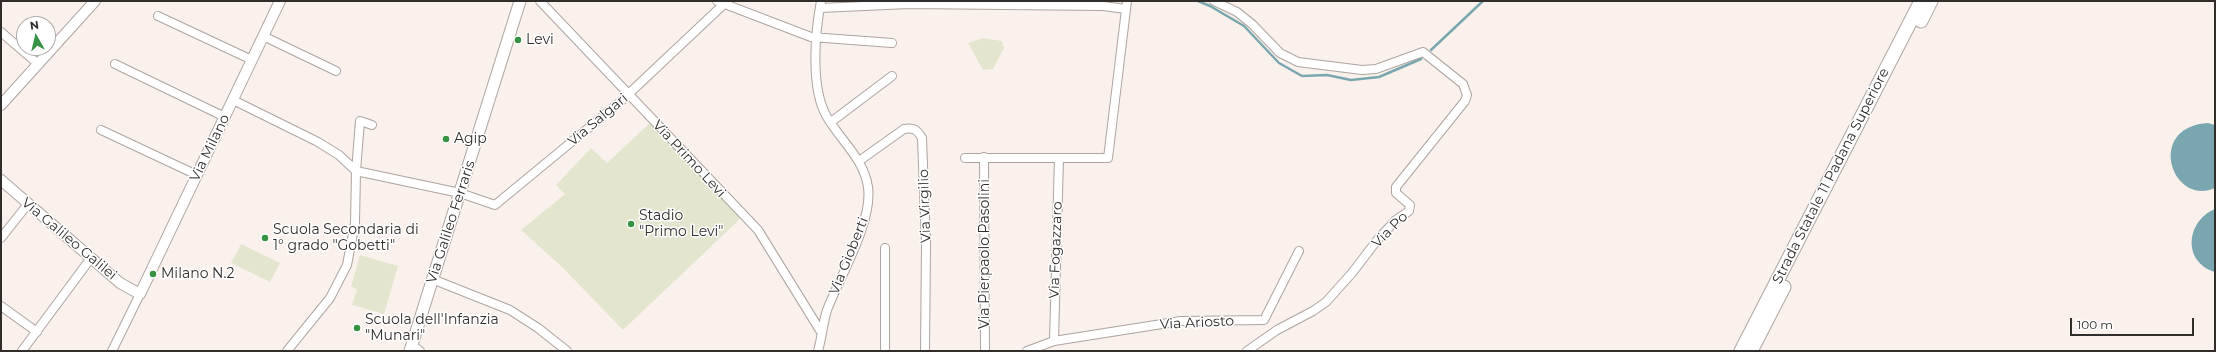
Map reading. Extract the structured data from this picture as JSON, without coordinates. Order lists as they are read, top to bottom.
{
  "streets": {
    "highway": ["Strada Statale 11 Padana Superiore"],
    "main road": ["Via Galileo Ferraris"],
    "street": [
      "Via Salgari",
      "Via Milano",
      "Via Primo Levi",
      "Via Virgilio",
      "Via Po",
      "Via Galileo Galilei",
      "Via Fogazzaro",
      "Via Pierpaolo Pasolini",
      "Via Gioberti",
      "Via Ariosto"
    ]
  },
  "crossings": [
    ["Via Salgari", "Via Primo Levi"],
    ["Via Salgari", "Via Galileo Ferraris"],
    ["Via Milano", "Via Galileo Galilei"],
    ["Via Primo Levi", "Via Gioberti"],
    ["Via Virgilio", "Via Gioberti"],
    ["Via Fogazzaro", "Via Ariosto"]
  ],
  "places": [
    "Levi",
    "Agip",
    "Stadio \"Primo Levi\"",
    "Scuola Secondaria di 1° grado \"Gobetti\"",
    "Milano N.2",
    "Scuola dell'Infanzia \"Munari\""
  ],
  "scale_bar": "100 m",
  "north": "top"
}
